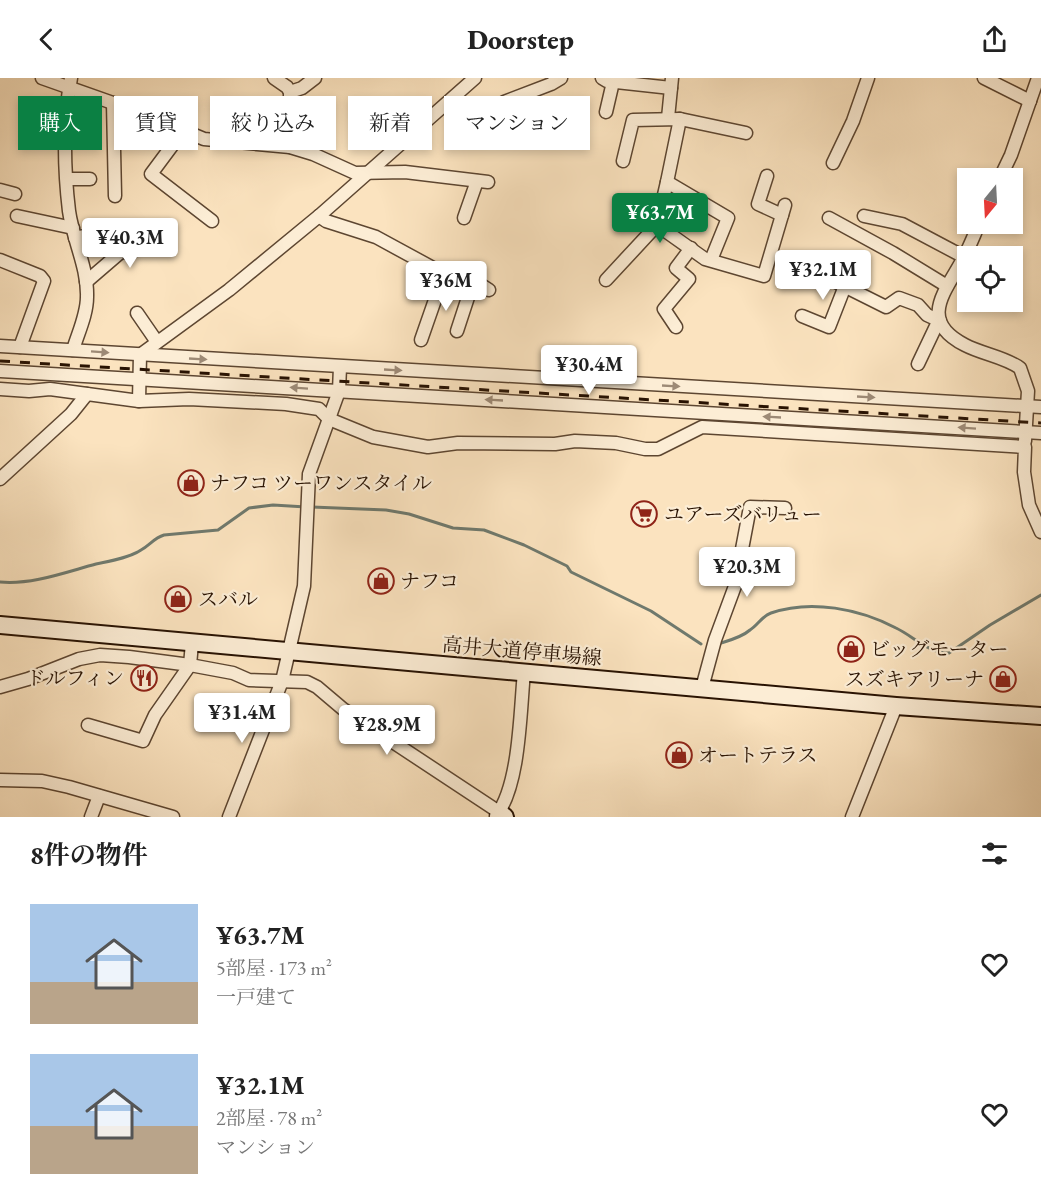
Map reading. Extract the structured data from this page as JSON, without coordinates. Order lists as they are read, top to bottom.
{
  "streets": {
    "main road": ["高井大道停車場線"]
  },
  "places": {
    "shop": [
      "ナフコ ツーワンスタイル",
      "ナフコ",
      "スバル",
      "ビッグモーター",
      "スズキアリーナ",
      "オートテラス"
    ],
    "supermarket": ["ユアーズバリュー"],
    "restaurant": ["ドルフィン"]
  },
  "north": "bottom",
  "page": {
    "header": "Doorstep",
    "chip": [
      "購入",
      "賃貸",
      "絞り込み",
      "新着",
      "マンション"
    ],
    "price": [
      "¥63.7M",
      "¥40.3M",
      "¥32.1M",
      "¥36M",
      "¥30.4M",
      "¥20.3M",
      "¥31.4M",
      "¥28.9M"
    ],
    "heading": "8件の物件",
    "list": [
      {
        "name": "¥63.7M",
        "note": "5部屋 · 173 m² · 一戸建て"
      },
      {
        "name": "¥32.1M",
        "note": "2部屋 · 78 m² · マンション"
      }
    ]
  }
}
